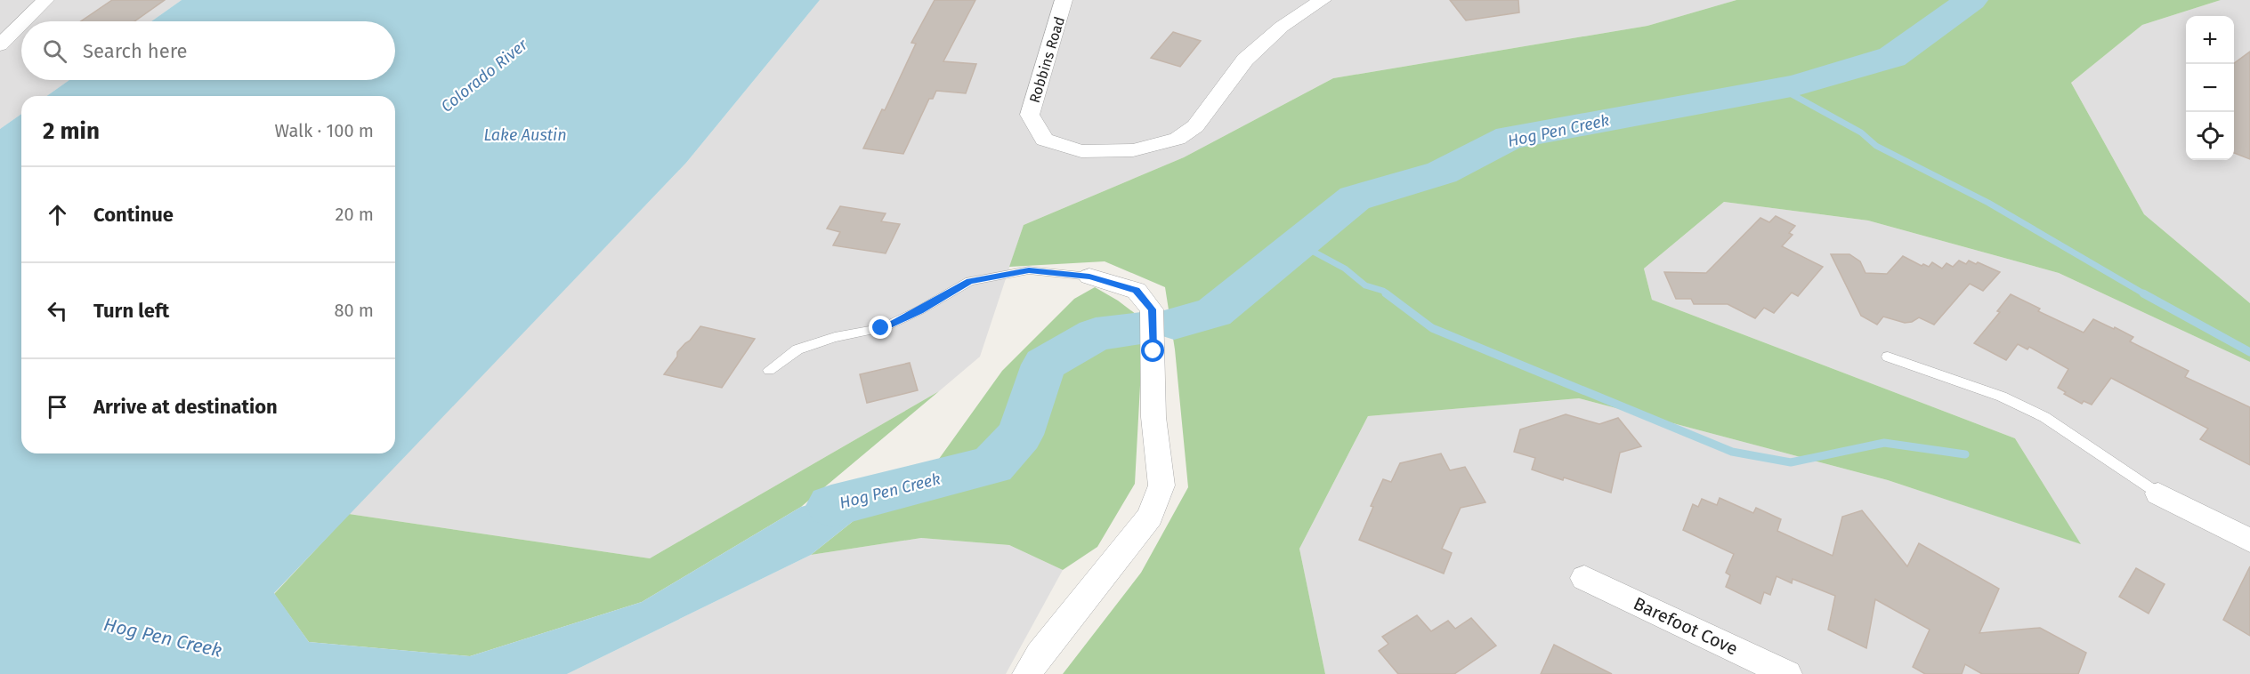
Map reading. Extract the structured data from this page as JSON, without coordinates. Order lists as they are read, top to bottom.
{
  "streets": {
    "street": ["Robbins Road", "Barefoot Cove"]
  },
  "water": ["Colorado River", "Hog Pen Creek", "Lake Austin"],
  "page": {
    "map_buttons": ["+", "−"],
    "search": "Search here",
    "heading": ["2 min", "Walk · 100 m"],
    "list": [
      ["Continue", "20 m"],
      ["Turn left", "80 m"],
      "Arrive at destination"
    ]
  }
}
